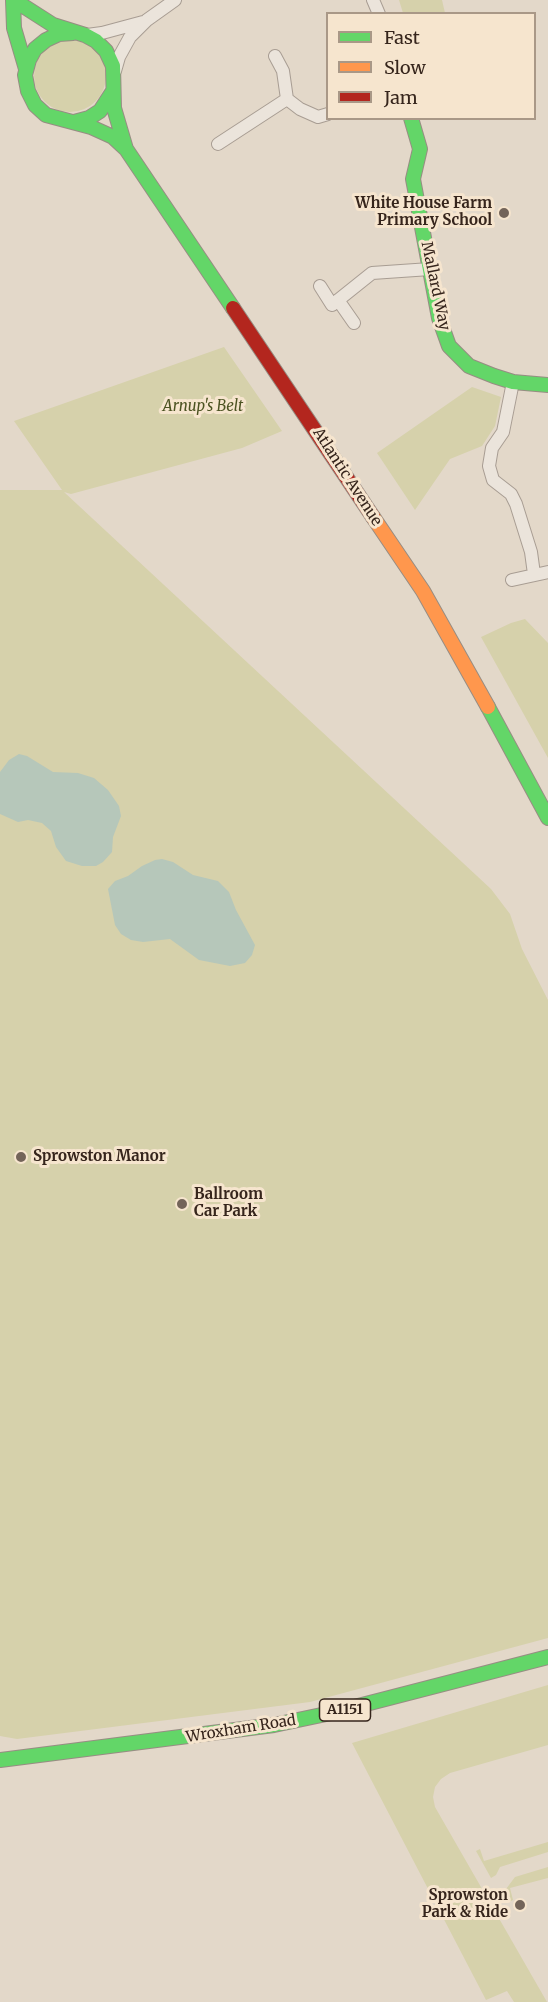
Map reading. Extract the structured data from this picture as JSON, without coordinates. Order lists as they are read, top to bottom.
{
  "streets": {
    "street": [
      "Mallard Way",
      "Atlantic Avenue",
      "A1151",
      "Wroxham Road"
    ]
  },
  "parks": ["Arnup's Belt"],
  "places": [
    "White House Farm Primary School",
    "Sprowston Manor",
    "Ballroom Car Park",
    "Sprowston Park & Ride"
  ],
  "legend": ["Fast", "Slow", "Jam"]
}
